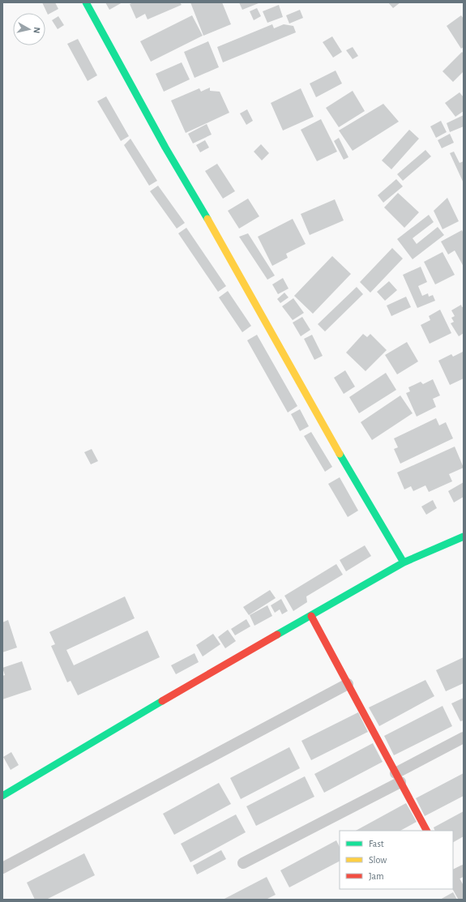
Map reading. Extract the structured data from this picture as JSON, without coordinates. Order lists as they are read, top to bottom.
{
  "legend": ["Fast", "Slow", "Jam"],
  "north": "right"
}
